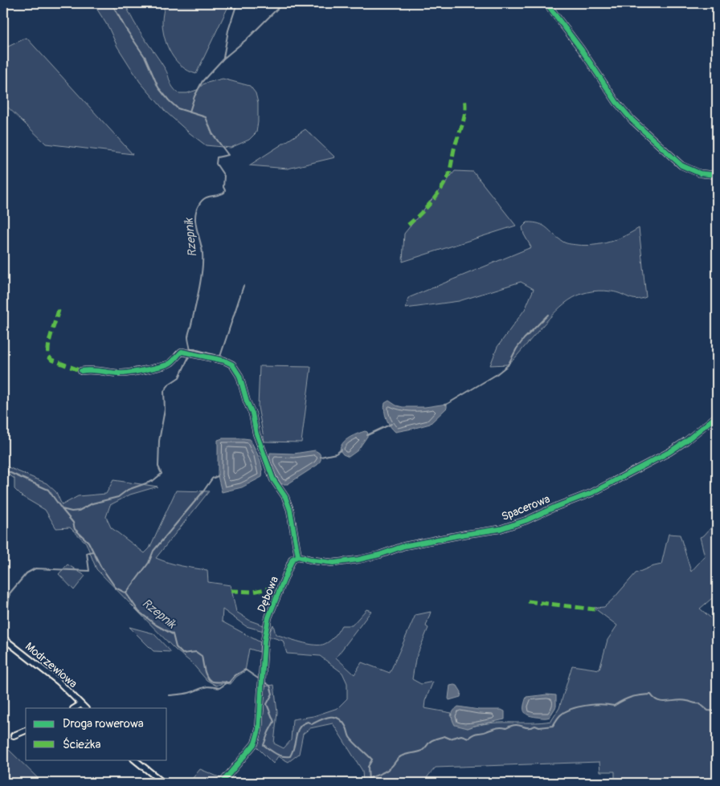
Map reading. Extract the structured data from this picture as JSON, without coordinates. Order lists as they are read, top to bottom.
{
  "streets": {
    "street": ["Spacerowa", "Dębowa", "Modrzewiowa"]
  },
  "crossings": [
    ["Spacerowa", "Dębowa"]
  ],
  "water": ["Rzepnik"],
  "legend": ["Droga rowerowa", "Ścieżka"]
}
